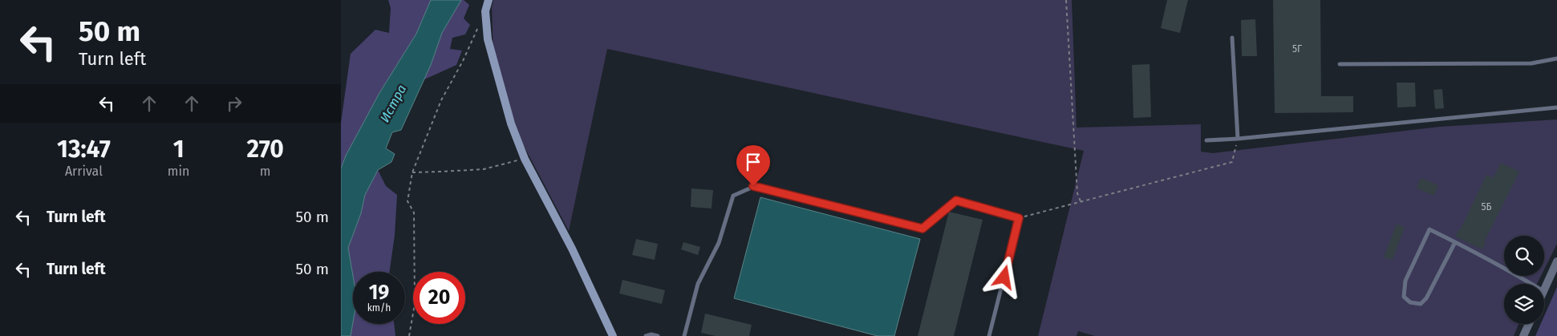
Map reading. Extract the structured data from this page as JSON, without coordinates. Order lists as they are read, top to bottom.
{
  "water": ["Истра"],
  "house_numbers": ["5Г", "5Б"],
  "page": {
    "turn": ["50 m", "Turn left"],
    "eta": [
      "13:47",
      "Arrival",
      "1",
      "min",
      "270",
      "m"
    ],
    "list": [
      {
        "name": "Turn left",
        "value": "50 m"
      },
      {
        "name": "Turn left",
        "value": "50 m"
      }
    ],
    "speed": "19 km/h",
    "limit": "20"
  }
}
